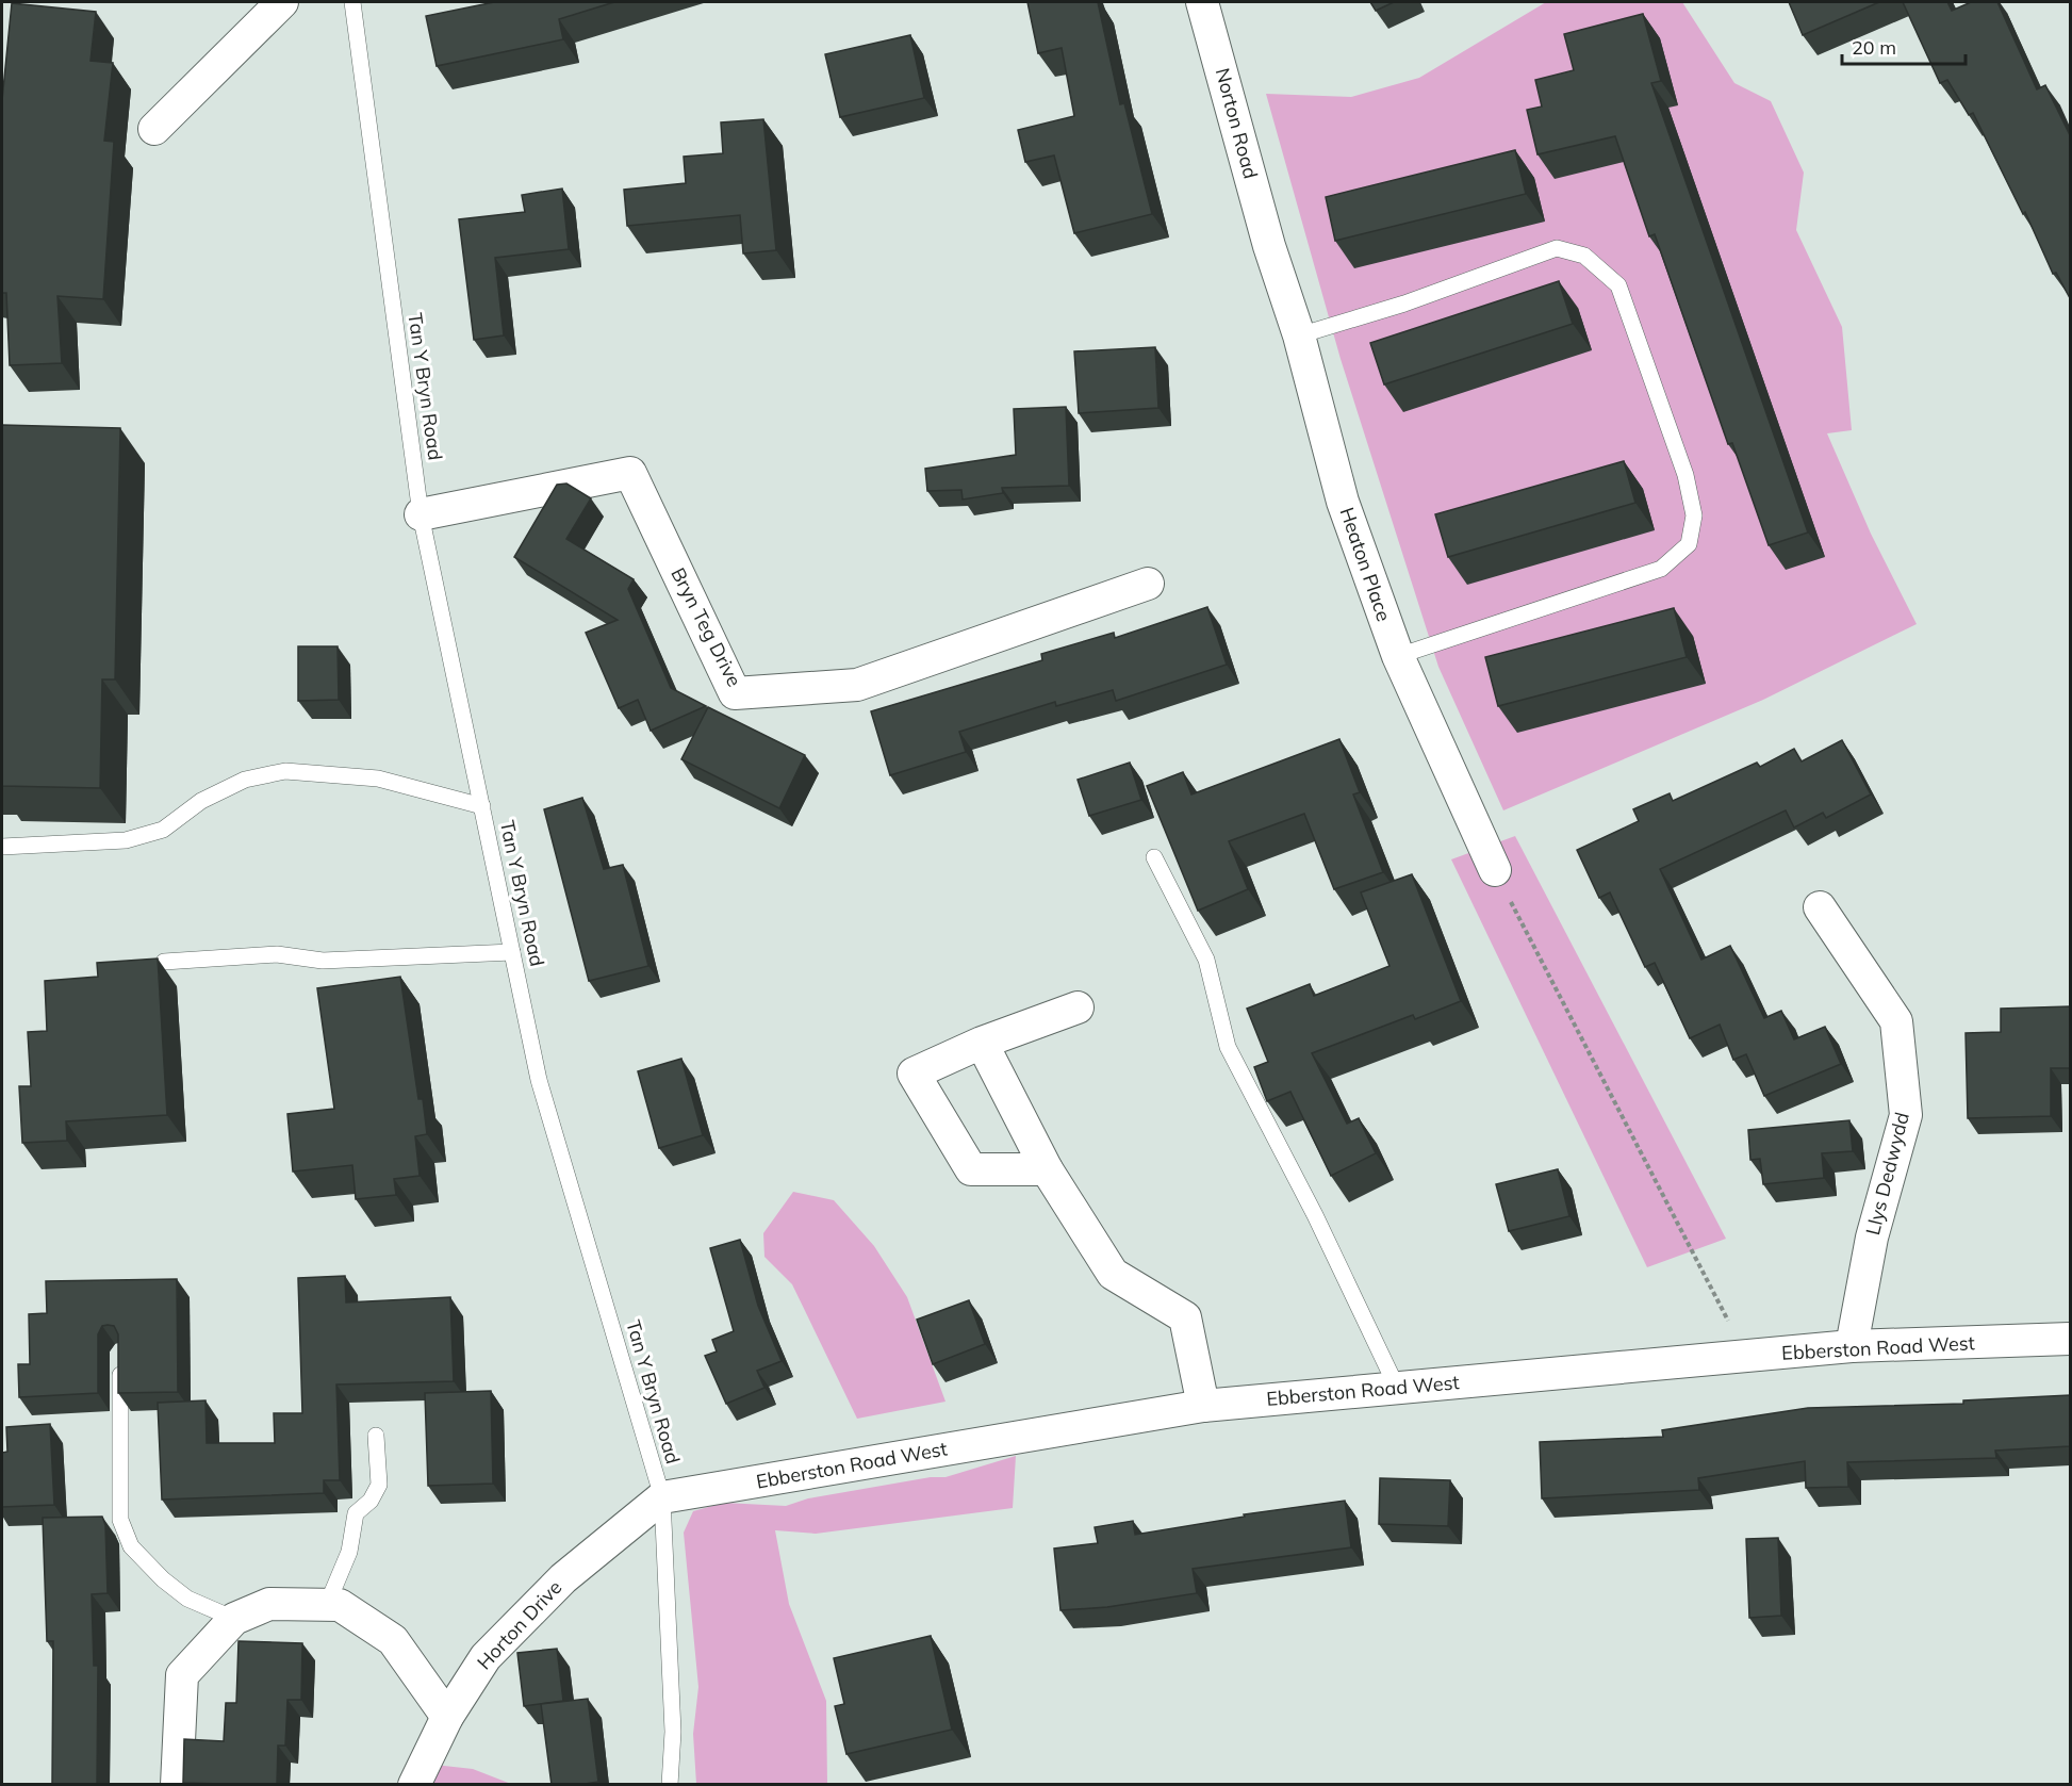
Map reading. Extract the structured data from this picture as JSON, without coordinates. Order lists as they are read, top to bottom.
{
  "streets": {
    "street": [
      "Norton Road",
      "Heaton Place",
      "Bryn Teg Drive",
      "Llys Dedwydd",
      "Ebberston Road West",
      "Horton Drive"
    ],
    "lane": ["Tan Y Bryn Road"]
  },
  "crossings": [
    ["Norton Road", "Heaton Place"],
    ["Tan Y Bryn Road", "Bryn Teg Drive"],
    ["Tan Y Bryn Road", "Ebberston Road West"],
    ["Tan Y Bryn Road", "Horton Drive"],
    ["Llys Dedwydd", "Ebberston Road West"],
    ["Ebberston Road West", "Horton Drive"]
  ],
  "scale_bar": "20 m"
}
